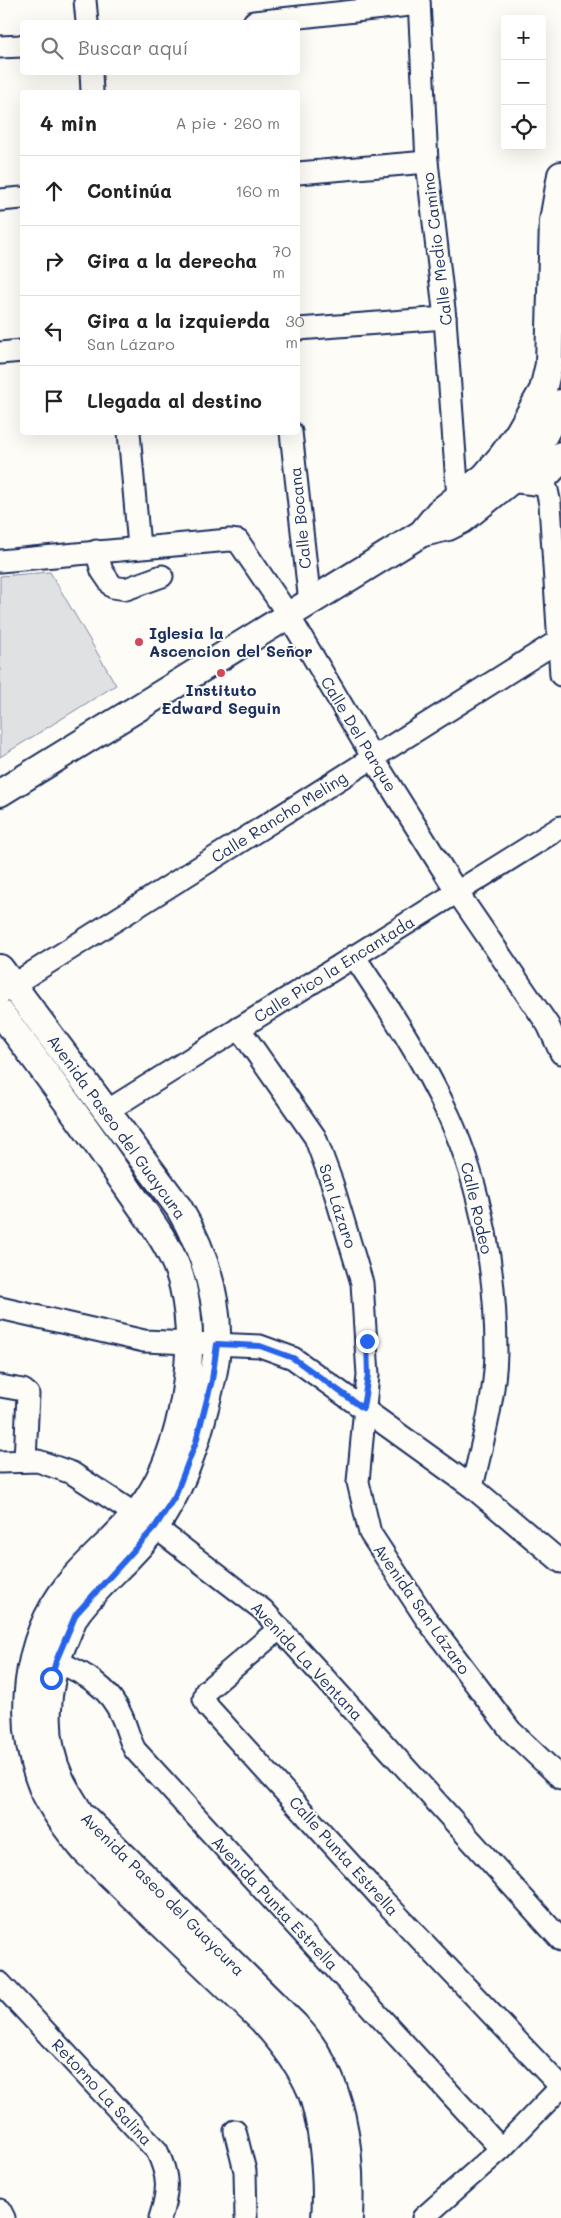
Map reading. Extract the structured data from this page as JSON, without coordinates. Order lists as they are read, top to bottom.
{
  "streets": {
    "main road": ["Avenida Paseo del Guaycura"],
    "street": [
      "Calle Medio Camino",
      "Calle Bocana",
      "Calle Del Parque",
      "Calle Rancho Meling",
      "Calle Pico la Encantada",
      "San Lázaro",
      "Calle Rodeo",
      "Avenida San Lázaro",
      "Avenida La Ventana",
      "Calle Punta Estrella",
      "Avenida Punta Estrella",
      "Retorno La Salina"
    ]
  },
  "crossings": [
    ["Calle Bocana", "Calle Del Parque"],
    ["Calle Del Parque", "Calle Rancho Meling"],
    ["Calle Del Parque", "Calle Pico la Encantada"],
    ["Calle Rancho Meling", "Avenida Paseo del Guaycura"],
    ["Calle Pico la Encantada", "Avenida Paseo del Guaycura"],
    ["Calle Pico la Encantada", "San Lázaro"],
    ["Calle Pico la Encantada", "Calle Rodeo"],
    ["Avenida Paseo del Guaycura", "Avenida La Ventana"],
    ["Avenida Paseo del Guaycura", "Avenida Punta Estrella"],
    ["San Lázaro", "Avenida San Lázaro"],
    ["Avenida La Ventana", "Calle Punta Estrella"]
  ],
  "places": ["Iglesia la Ascencion del Señor", "Instituto Edward Seguin"],
  "page": {
    "map_buttons": ["+", "−"],
    "search": "Buscar aquí",
    "heading": ["4 min", "A pie · 260 m"],
    "list": [
      ["Continúa", "160 m"],
      ["Gira a la derecha", "70 m"],
      ["Gira a la izquierda", "San Lázaro", "30 m"],
      "Llegada al destino"
    ]
  }
}
